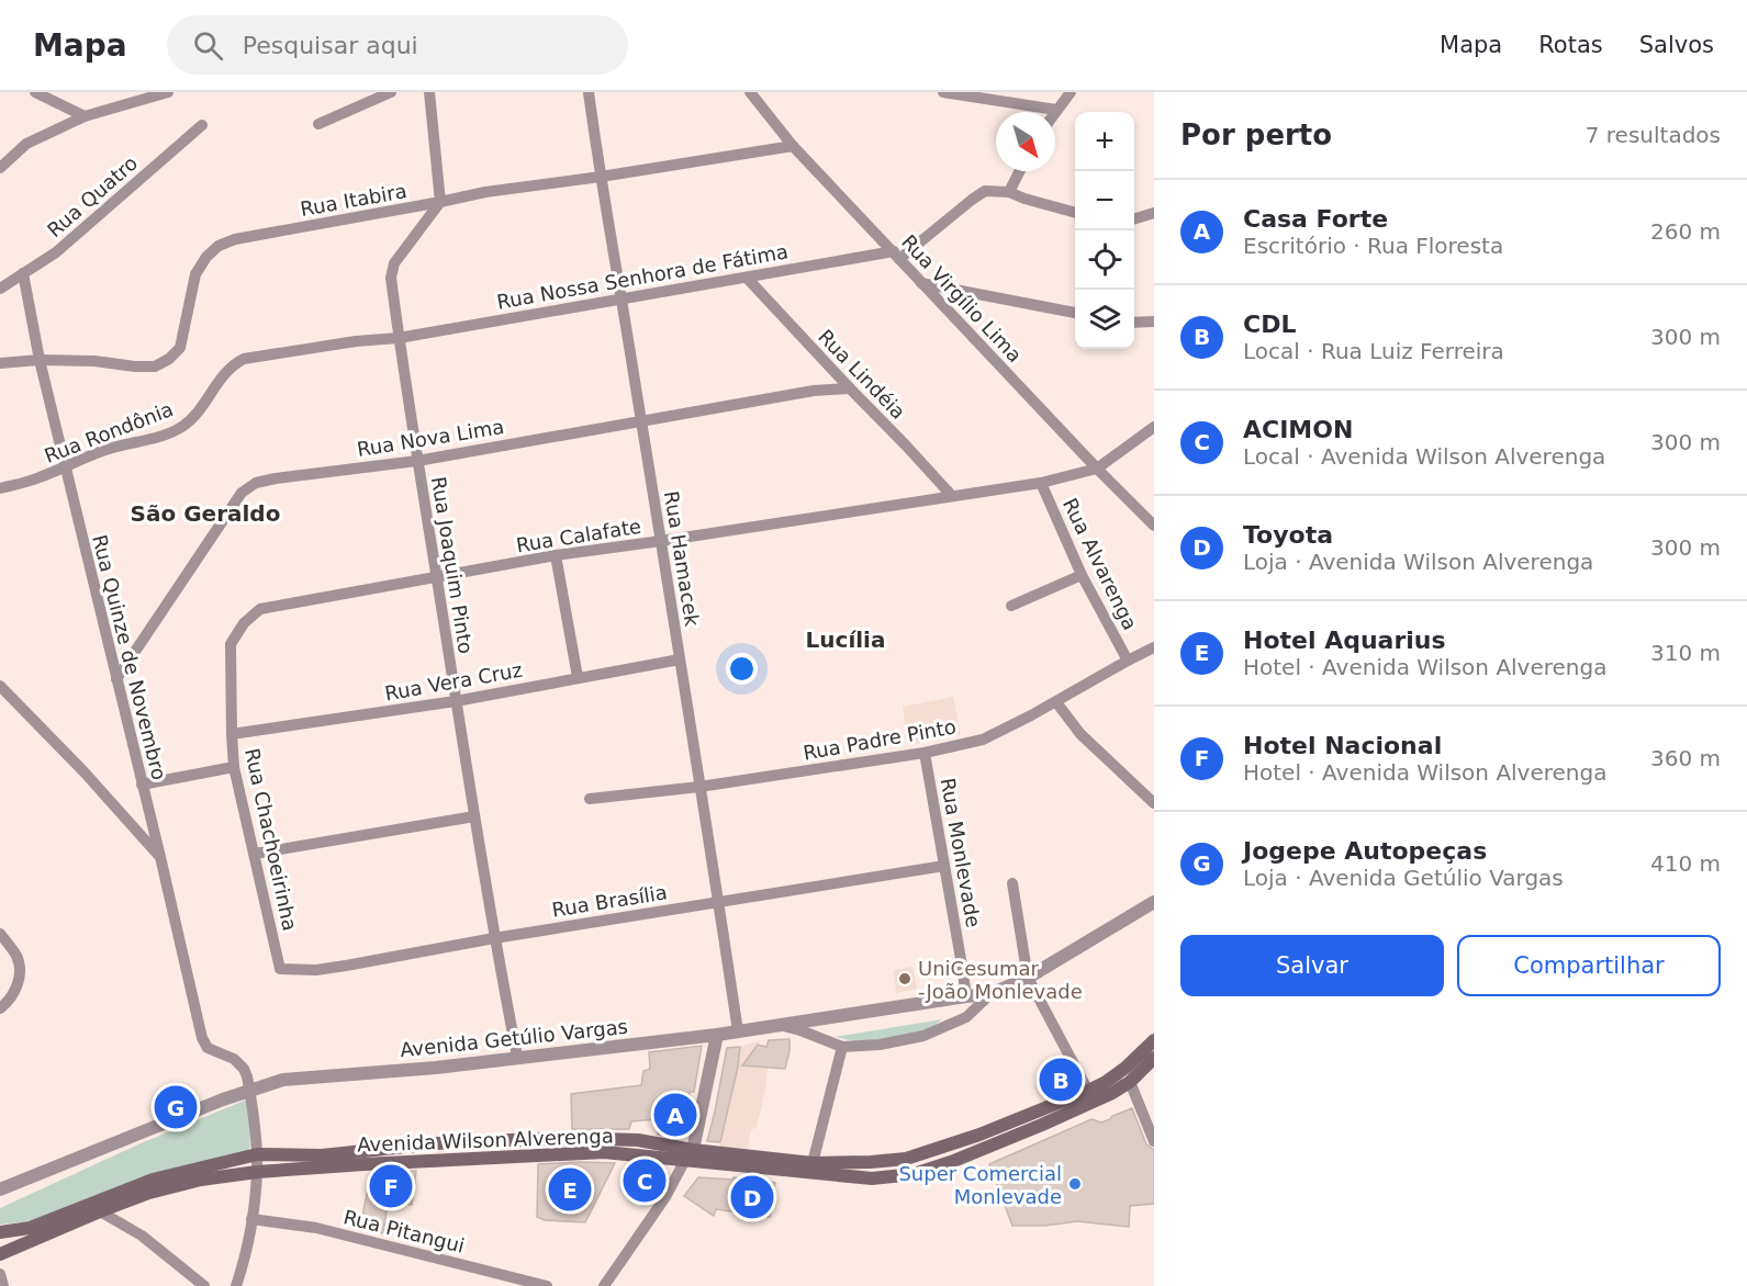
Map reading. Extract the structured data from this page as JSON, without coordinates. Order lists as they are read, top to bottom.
{
  "streets": {
    "main road": ["Avenida Wilson Alverenga"],
    "street": [
      "Rua Quatro",
      "Rua Itabira",
      "Rua Nossa Senhora de Fátima",
      "Rua Virgílio Lima",
      "Rua Lindéia",
      "Rua Rondônia",
      "Rua Nova Lima",
      "Rua Calafate",
      "Rua Hamacek",
      "Rua Alvarenga",
      "Rua Joaquim Pinto",
      "Rua Quinze de Novembro",
      "Rua Vera Cruz",
      "Rua Padre Pinto",
      "Rua Chachoeirinha",
      "Rua Monlevade",
      "Rua Brasília",
      "Avenida Getúlio Vargas",
      "Rua Pitangui"
    ]
  },
  "crossings": [
    ["Rua Quatro", "Rua Quinze de Novembro"],
    ["Rua Itabira", "Rua Virgílio Lima"],
    ["Rua Itabira", "Rua Hamacek"],
    ["Rua Itabira", "Rua Joaquim Pinto"],
    ["Rua Itabira", "Rua Quinze de Novembro"],
    ["Rua Nossa Senhora de Fátima", "Rua Virgílio Lima"],
    ["Rua Nossa Senhora de Fátima", "Rua Lindéia"],
    ["Rua Nossa Senhora de Fátima", "Rua Rondônia"],
    ["Rua Nossa Senhora de Fátima", "Rua Hamacek"],
    ["Rua Nossa Senhora de Fátima", "Rua Joaquim Pinto"],
    ["Rua Virgílio Lima", "Rua Calafate"],
    ["Rua Lindéia", "Rua Nova Lima"],
    ["Rua Lindéia", "Rua Calafate"],
    ["Rua Rondônia", "Rua Joaquim Pinto"],
    ["Rua Rondônia", "Rua Quinze de Novembro"],
    ["Rua Nova Lima", "Rua Hamacek"],
    ["Rua Nova Lima", "Rua Joaquim Pinto"],
    ["Rua Nova Lima", "Rua Quinze de Novembro"],
    ["Rua Calafate", "Rua Hamacek"],
    ["Rua Calafate", "Rua Alvarenga"],
    ["Rua Calafate", "Rua Joaquim Pinto"],
    ["Rua Calafate", "Rua Chachoeirinha"],
    ["Rua Hamacek", "Rua Vera Cruz"],
    ["Rua Hamacek", "Rua Padre Pinto"],
    ["Rua Hamacek", "Rua Brasília"],
    ["Rua Hamacek", "Avenida Getúlio Vargas"],
    ["Rua Alvarenga", "Rua Padre Pinto"],
    ["Rua Joaquim Pinto", "Rua Vera Cruz"],
    ["Rua Joaquim Pinto", "Rua Brasília"],
    ["Rua Joaquim Pinto", "Avenida Getúlio Vargas"],
    ["Rua Quinze de Novembro", "Avenida Getúlio Vargas"],
    ["Rua Vera Cruz", "Rua Chachoeirinha"],
    ["Rua Padre Pinto", "Rua Monlevade"],
    ["Rua Chachoeirinha", "Rua Brasília"],
    ["Rua Monlevade", "Rua Brasília"],
    ["Rua Monlevade", "Avenida Getúlio Vargas"]
  ],
  "districts": ["São Geraldo", "Lucília"],
  "places": ["UniCesumar -João Monlevade", "Super Comercial Monlevade"],
  "north": "bottom right",
  "page": {
    "header": "Mapa",
    "search": "Pesquisar aqui",
    "nav": ["Mapa", "Rotas", "Salvos"],
    "heading": ["Por perto", "7 resultados"],
    "map_buttons": ["+", "−"],
    "list": [
      {
        "mark": "A",
        "name": "Casa Forte",
        "note": "Escritório · Rua Floresta",
        "value": "260 m"
      },
      {
        "mark": "B",
        "name": "CDL",
        "note": "Local · Rua Luiz Ferreira",
        "value": "300 m"
      },
      {
        "mark": "C",
        "name": "ACIMON",
        "note": "Local · Avenida Wilson Alverenga",
        "value": "300 m"
      },
      {
        "mark": "D",
        "name": "Toyota",
        "note": "Loja · Avenida Wilson Alverenga",
        "value": "300 m"
      },
      {
        "mark": "E",
        "name": "Hotel Aquarius",
        "note": "Hotel · Avenida Wilson Alverenga",
        "value": "310 m"
      },
      {
        "mark": "F",
        "name": "Hotel Nacional",
        "note": "Hotel · Avenida Wilson Alverenga",
        "value": "360 m"
      },
      {
        "mark": "G",
        "name": "Jogepe Autopeças",
        "note": "Loja · Avenida Getúlio Vargas",
        "value": "410 m"
      }
    ],
    "buttons": ["Salvar", "Compartilhar"],
    "pins": [
      "B",
      "G",
      "A",
      "C",
      "F",
      "E",
      "D"
    ]
  }
}
